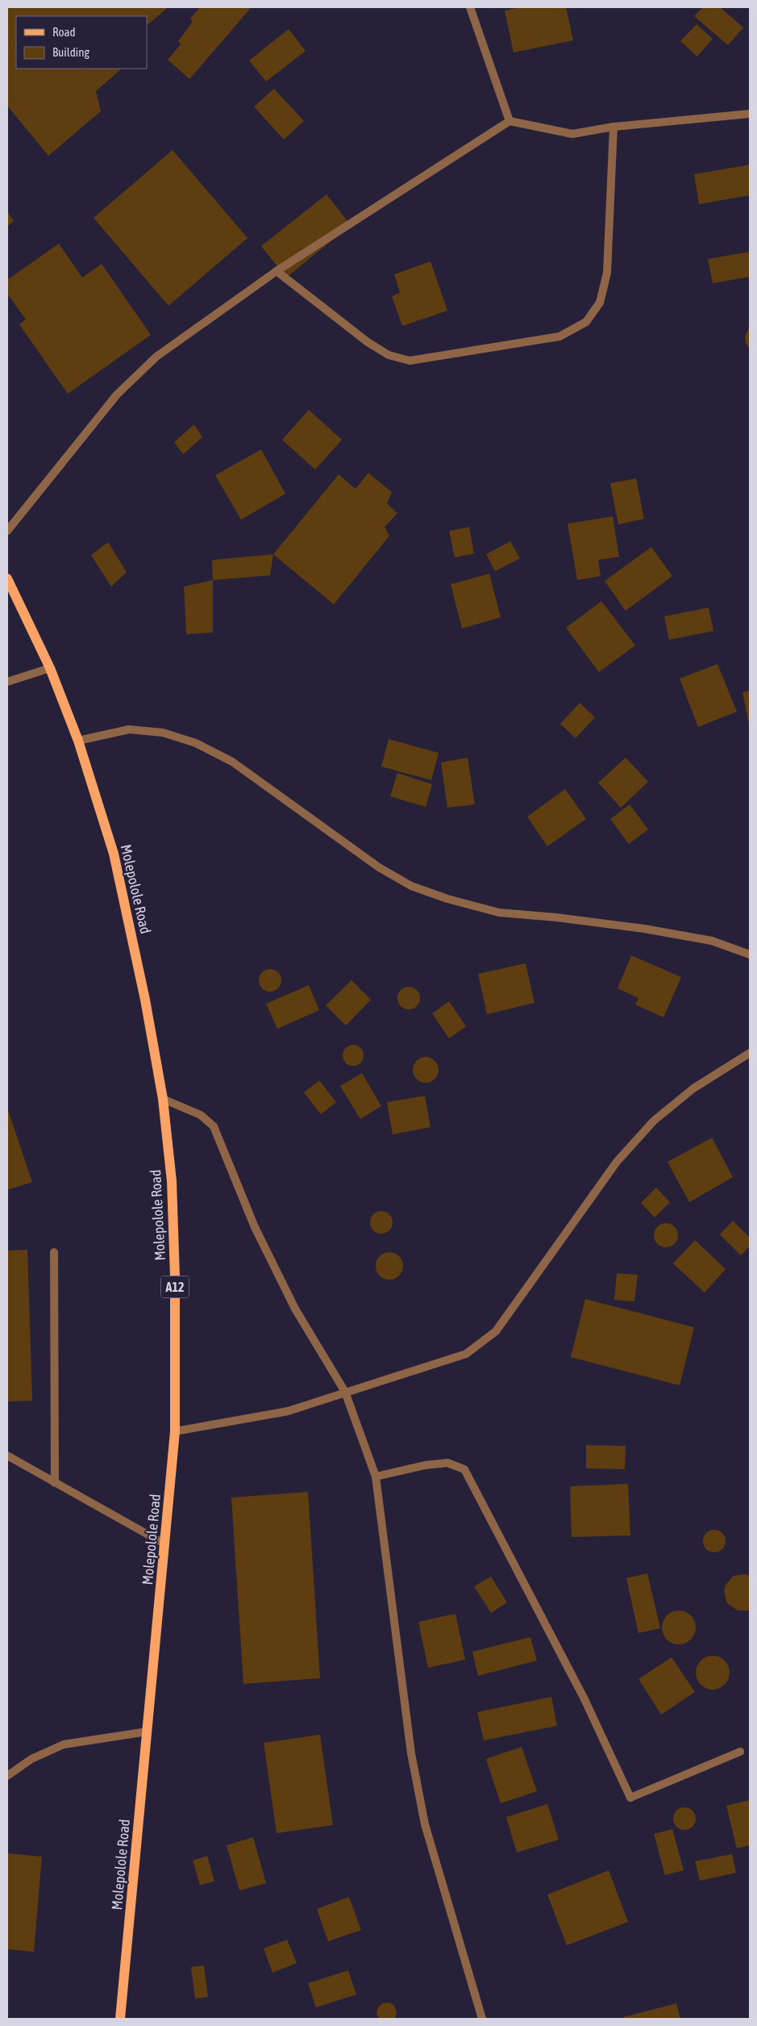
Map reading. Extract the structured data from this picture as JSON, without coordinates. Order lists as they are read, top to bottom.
{
  "streets": {
    "main road": ["Molepolole Road", "A12"]
  },
  "legend": ["Road", "Building"]
}
